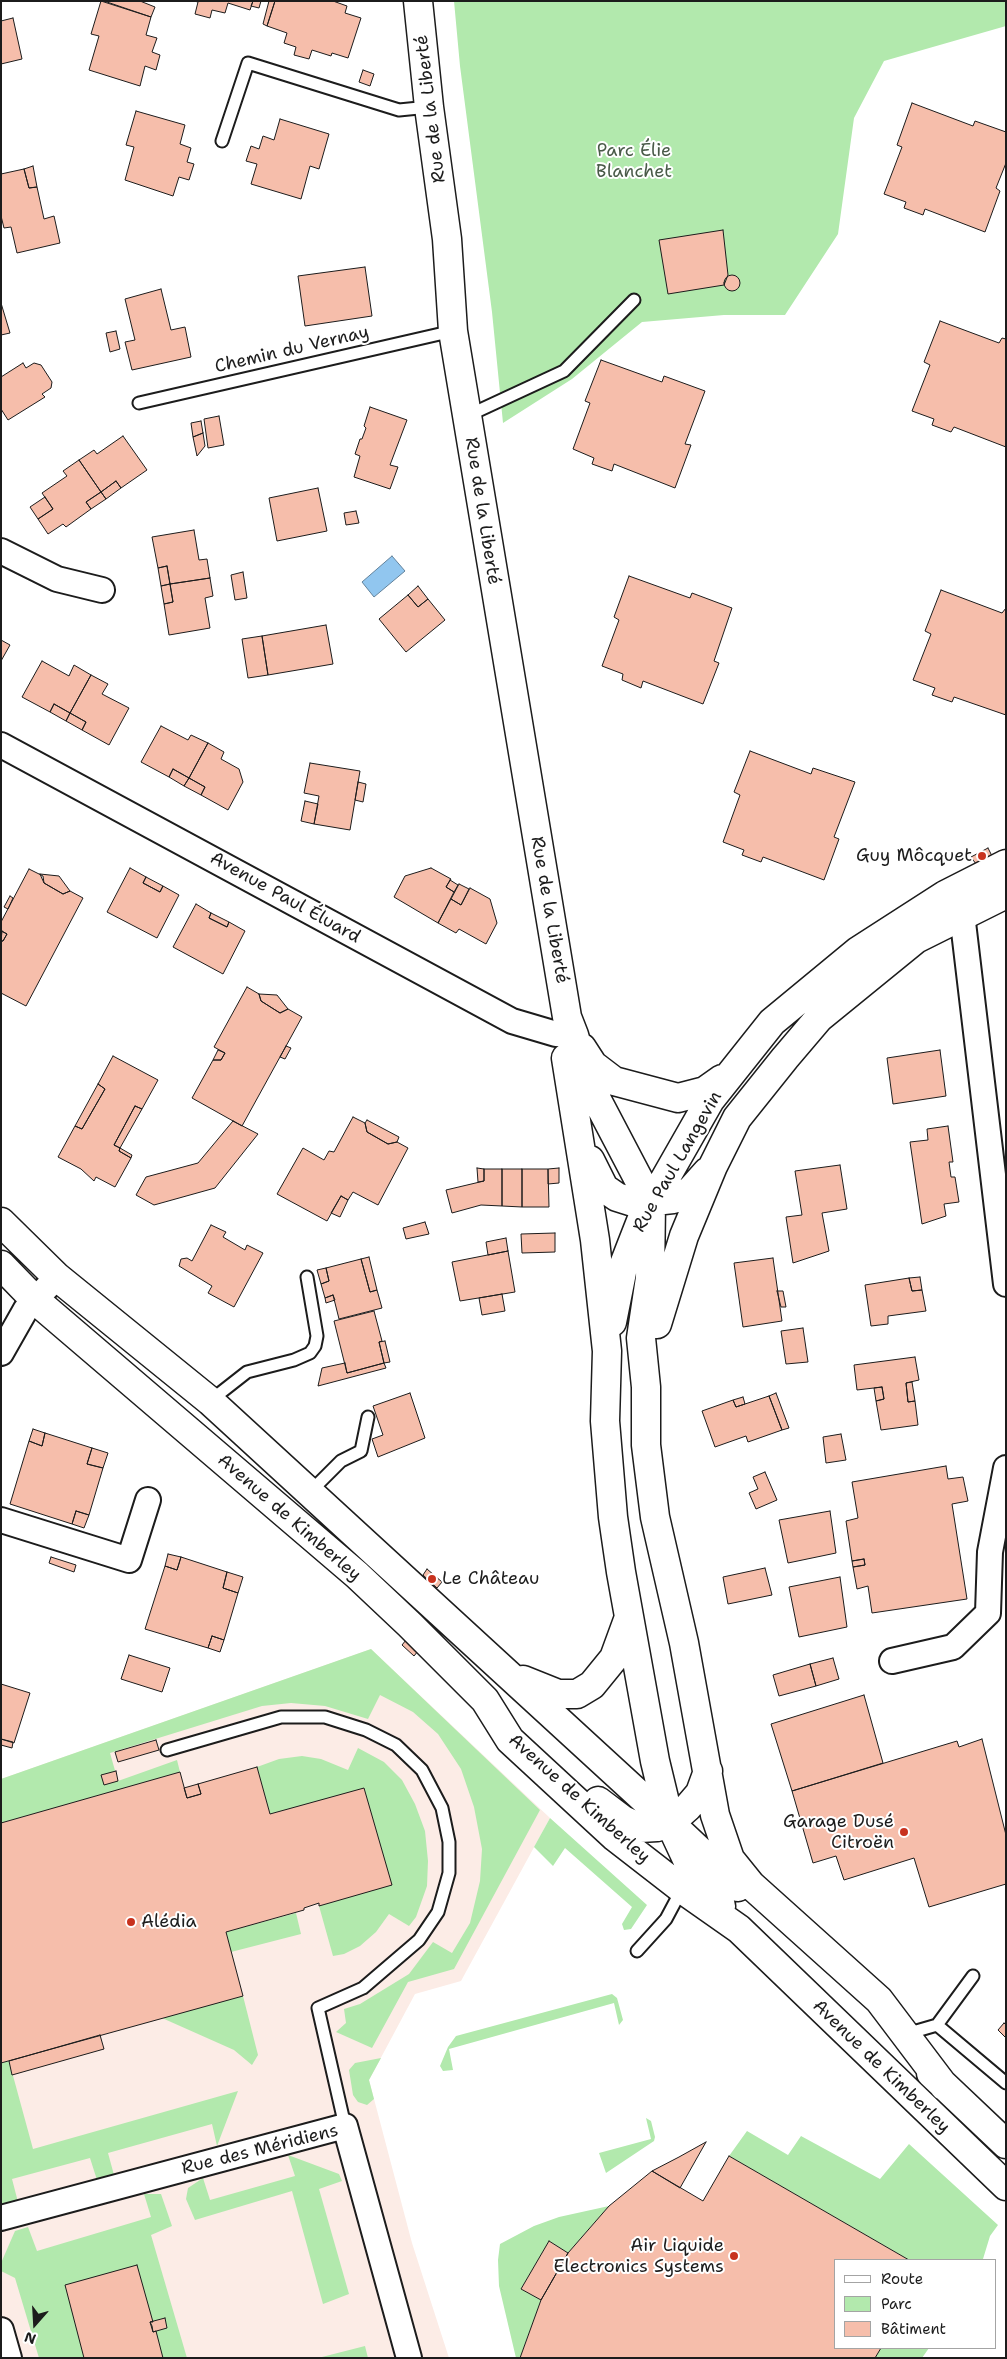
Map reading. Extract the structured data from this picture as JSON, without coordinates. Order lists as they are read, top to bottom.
{
  "streets": {
    "street": [
      "Rue de la Liberté",
      "Avenue Paul Éluard",
      "Rue Paul Langevin",
      "Avenue de Kimberley",
      "Rue des Méridiens"
    ],
    "lane": ["Chemin du Vernay"]
  },
  "crossings": [
    ["Rue de la Liberté", "Chemin du Vernay"],
    ["Rue de la Liberté", "Avenue Paul Éluard"],
    ["Rue de la Liberté", "Rue Paul Langevin"]
  ],
  "parks": ["Parc Élie Blanchet"],
  "places": [
    "Guy Môcquet",
    "Le Château",
    "Garage Dusé Citroën",
    "Alédia",
    "Air Liquide Electronics Systems"
  ],
  "legend": ["Route", "Parc", "Bâtiment"],
  "north": "bottom"
}
